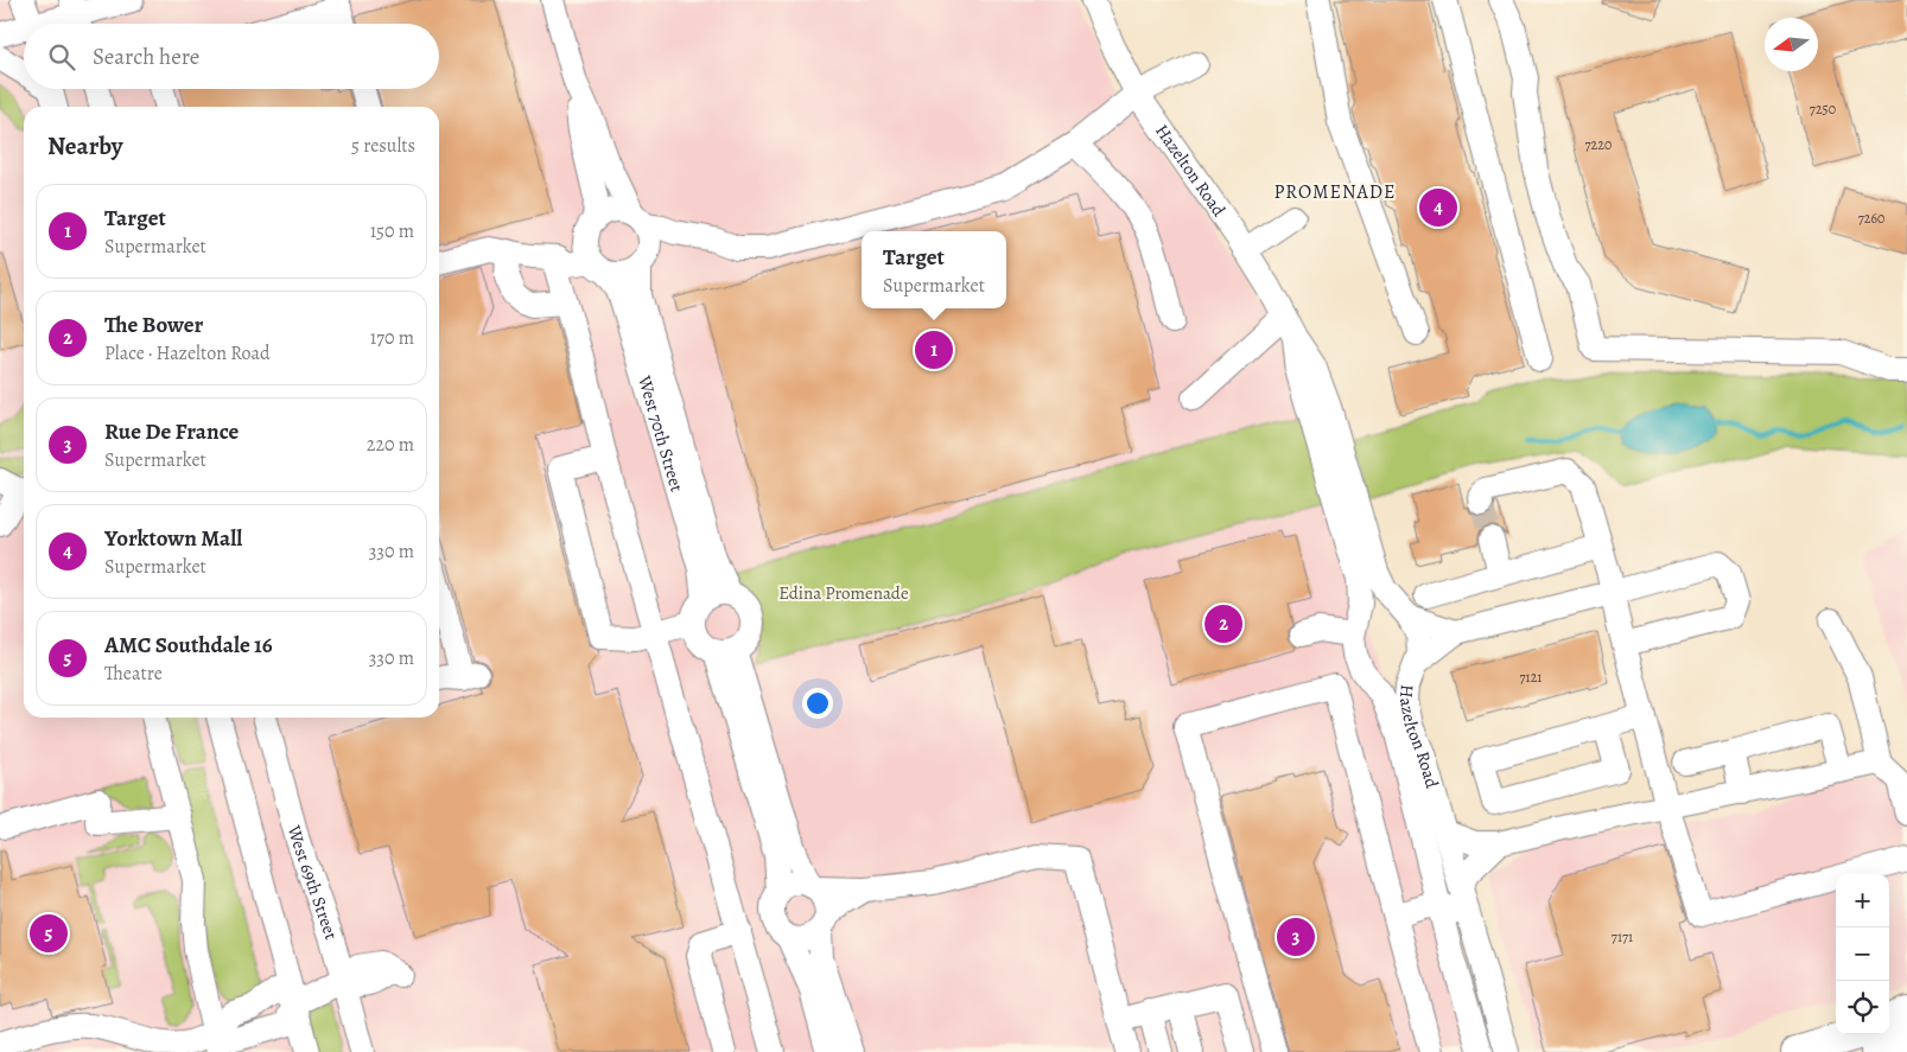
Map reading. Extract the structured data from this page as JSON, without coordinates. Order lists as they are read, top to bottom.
{
  "streets": {
    "street": ["Hazelton Road", "West 70th Street", "West 69th Street"]
  },
  "districts": ["PROMENADE"],
  "parks": ["Edina Promenade"],
  "house_numbers": [
    "7250",
    "7220",
    "7260",
    "7121",
    "7171"
  ],
  "north": "left",
  "page": {
    "search": "Search here",
    "heading": ["Nearby", "5 results"],
    "list": [
      {
        "mark": "1",
        "name": "Target",
        "note": "Supermarket",
        "value": "150 m"
      },
      {
        "mark": "2",
        "name": "The Bower",
        "note": "Place · Hazelton Road",
        "value": "170 m"
      },
      {
        "mark": "3",
        "name": "Rue De France",
        "note": "Supermarket",
        "value": "220 m"
      },
      {
        "mark": "4",
        "name": "Yorktown Mall",
        "note": "Supermarket",
        "value": "330 m"
      },
      {
        "mark": "5",
        "name": "AMC Southdale 16",
        "note": "Theatre",
        "value": "330 m"
      }
    ],
    "pins": [
      "4",
      "1",
      "2",
      "5",
      "3"
    ],
    "popup": ["Target", "Supermarket"],
    "map_buttons": ["+", "−"]
  }
}
